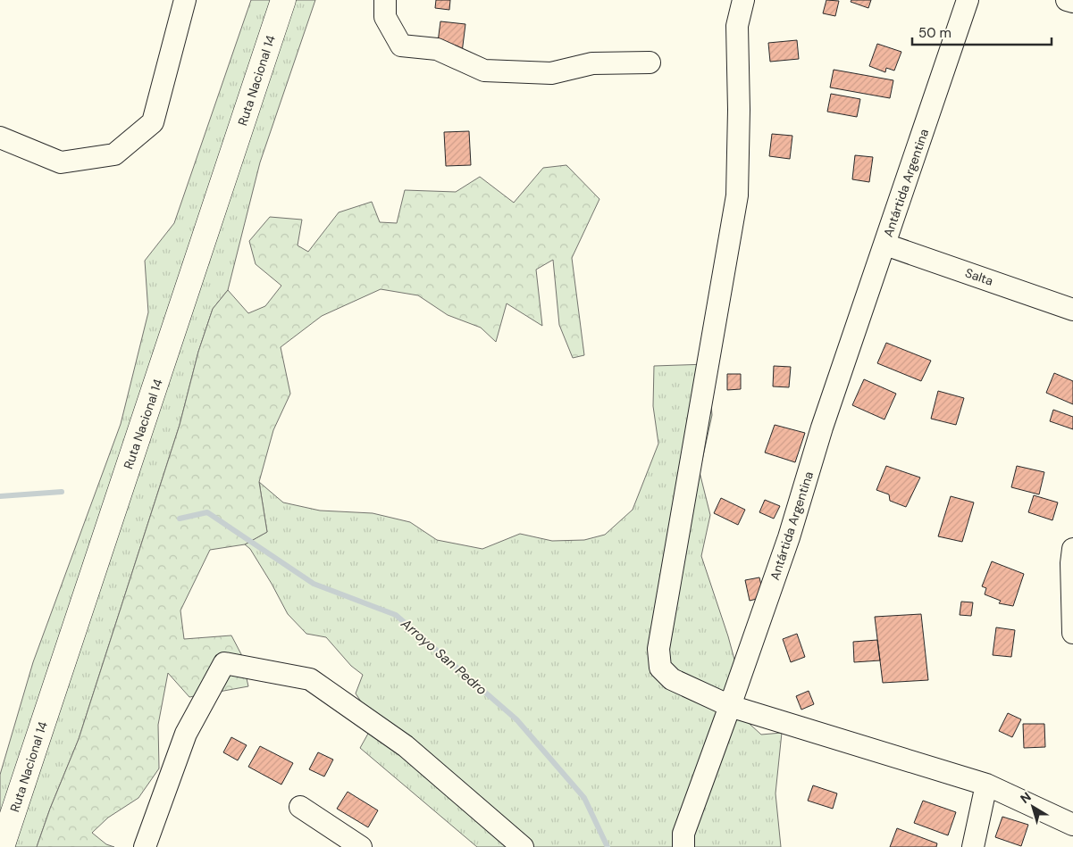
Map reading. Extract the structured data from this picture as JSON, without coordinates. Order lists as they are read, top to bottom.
{
  "streets": {
    "highway": ["Ruta Nacional 14"],
    "street": ["Antártida Argentina", "Salta"]
  },
  "crossings": [
    ["Antártida Argentina", "Salta"]
  ],
  "water": ["Arroyo San Pedro"],
  "scale_bar": "50 m",
  "north": "top left"
}
